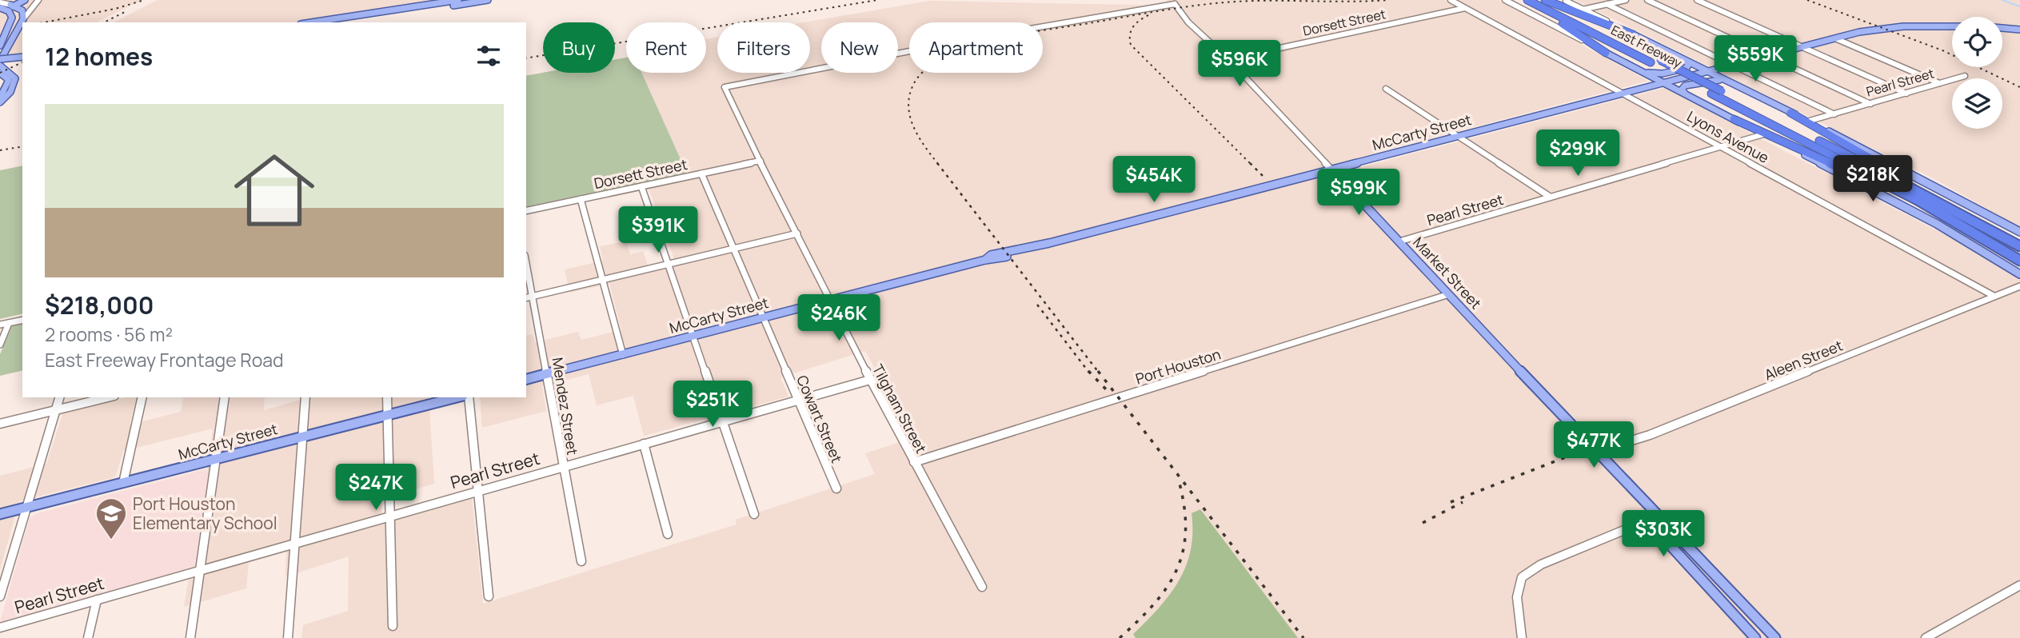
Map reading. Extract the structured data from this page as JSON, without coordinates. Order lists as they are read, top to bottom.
{
  "streets": {
    "highway": ["East Freeway"],
    "main road": ["McCarty Street", "Market Street"],
    "street": [
      "Dorsett Street",
      "Pearl Street",
      "Lyons Avenue",
      "Aleen Street",
      "Port Houston",
      "Mendez Street",
      "Tilgham Street",
      "Cowart Street"
    ]
  },
  "crossings": [
    ["Dorsett Street", "Lyons Avenue"],
    ["Dorsett Street", "Market Street"],
    ["Dorsett Street", "Tilgham Street"],
    ["Dorsett Street", "Cowart Street"],
    ["Pearl Street", "Lyons Avenue"],
    ["Pearl Street", "Market Street"],
    ["Pearl Street", "Mendez Street"],
    ["Pearl Street", "Tilgham Street"],
    ["Pearl Street", "Cowart Street"],
    ["McCarty Street", "Lyons Avenue"],
    ["McCarty Street", "Market Street"],
    ["McCarty Street", "Mendez Street"],
    ["McCarty Street", "Tilgham Street"],
    ["McCarty Street", "Cowart Street"],
    ["Lyons Avenue", "Aleen Street"],
    ["Market Street", "Aleen Street"],
    ["Market Street", "Port Houston"],
    ["Market Street", "Tilgham Street"],
    ["Port Houston", "Tilgham Street"]
  ],
  "places": {
    "school or university": ["Port Houston Elementary School"]
  },
  "page": {
    "chip": [
      "Buy",
      "Rent",
      "Filters",
      "New",
      "Apartment"
    ],
    "heading": "12 homes",
    "price": [
      "$559K",
      "$596K",
      "$299K",
      "$218K",
      "$454K",
      "$599K",
      "$391K",
      "$246K",
      "$251K",
      "$477K",
      "$247K",
      "$303K"
    ],
    "list": [
      {
        "name": "$218,000",
        "note": "2 rooms · 56 m² · East Freeway Frontage Road"
      }
    ]
  }
}
